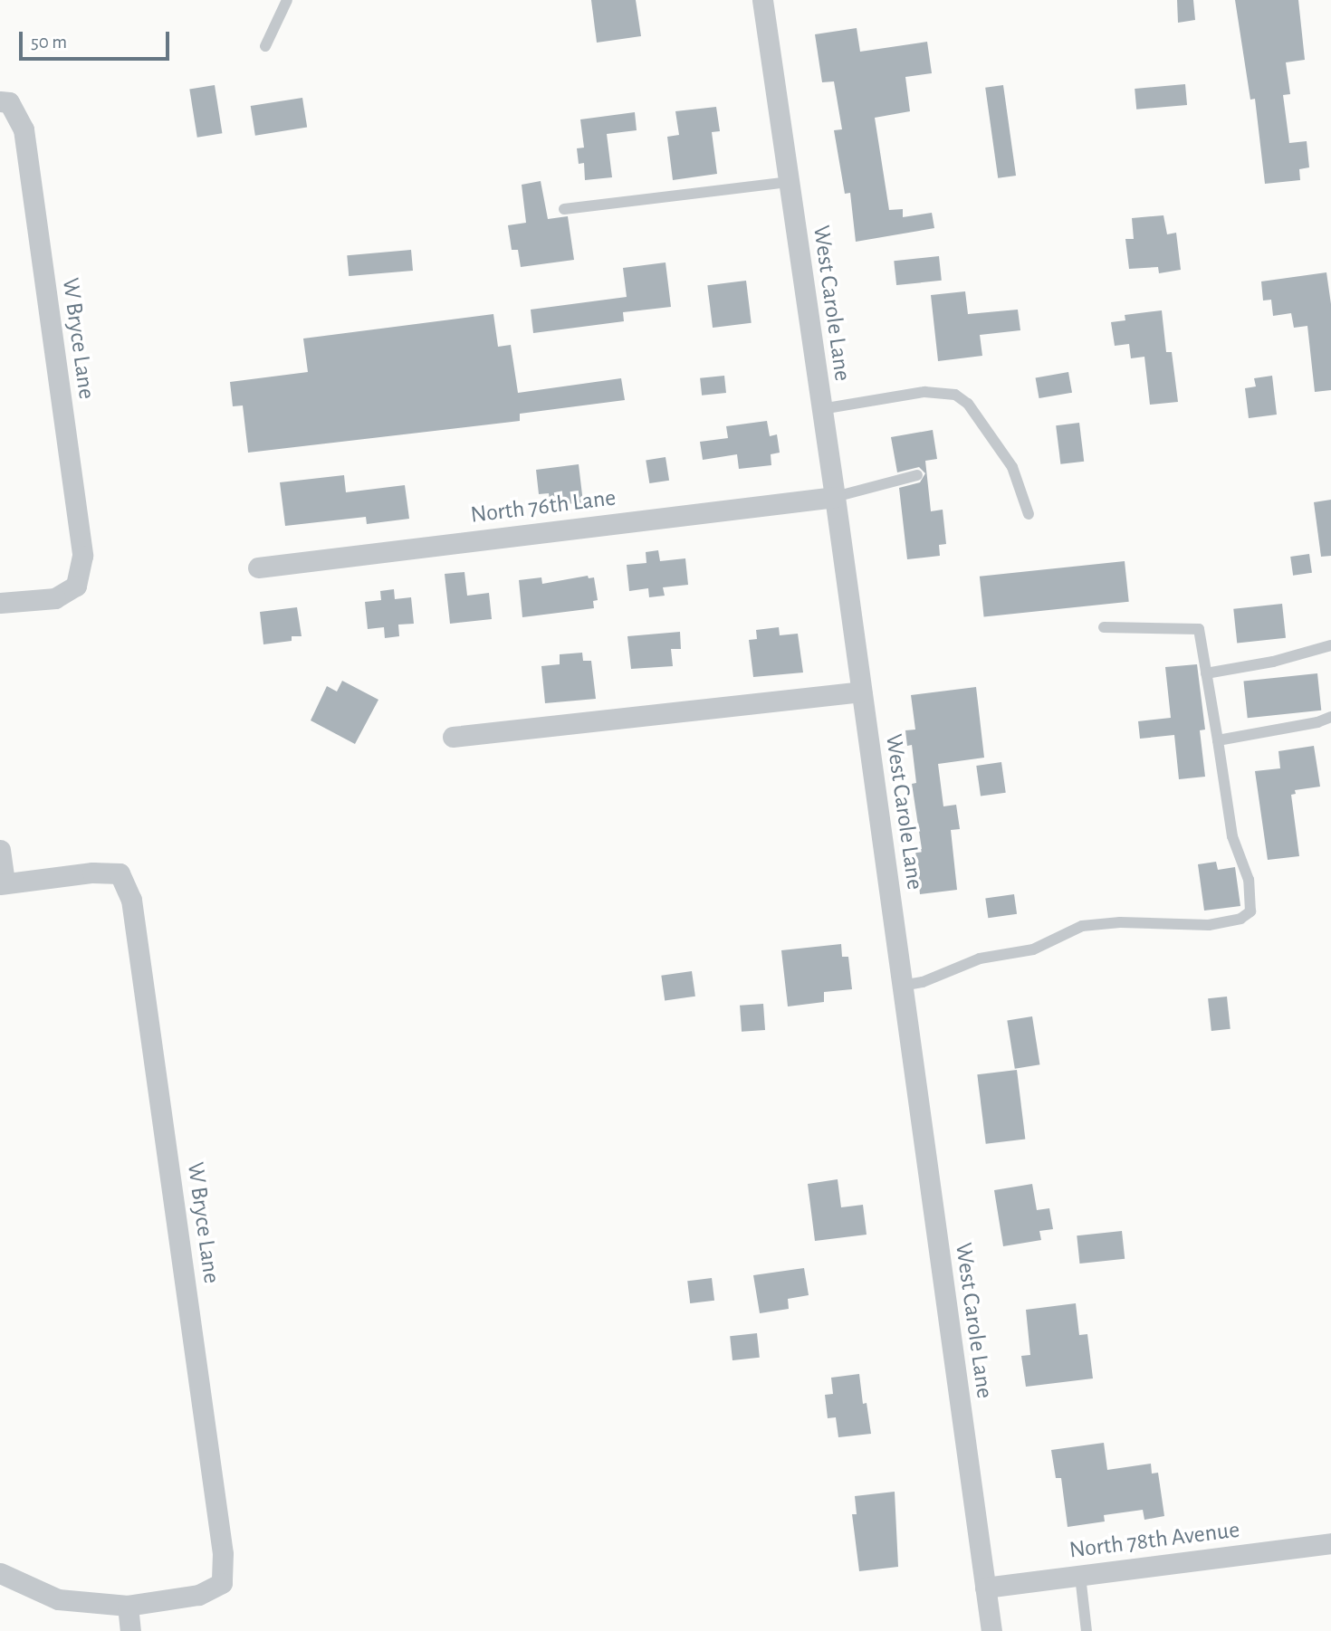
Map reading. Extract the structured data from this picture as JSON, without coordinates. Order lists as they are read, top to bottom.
{
  "streets": {
    "street": [
      "West Carole Lane",
      "W Bryce Lane",
      "North 76th Lane",
      "North 78th Avenue"
    ]
  },
  "crossings": [
    ["West Carole Lane", "North 76th Lane"],
    ["West Carole Lane", "North 78th Avenue"]
  ],
  "scale_bar": "50 m"
}
